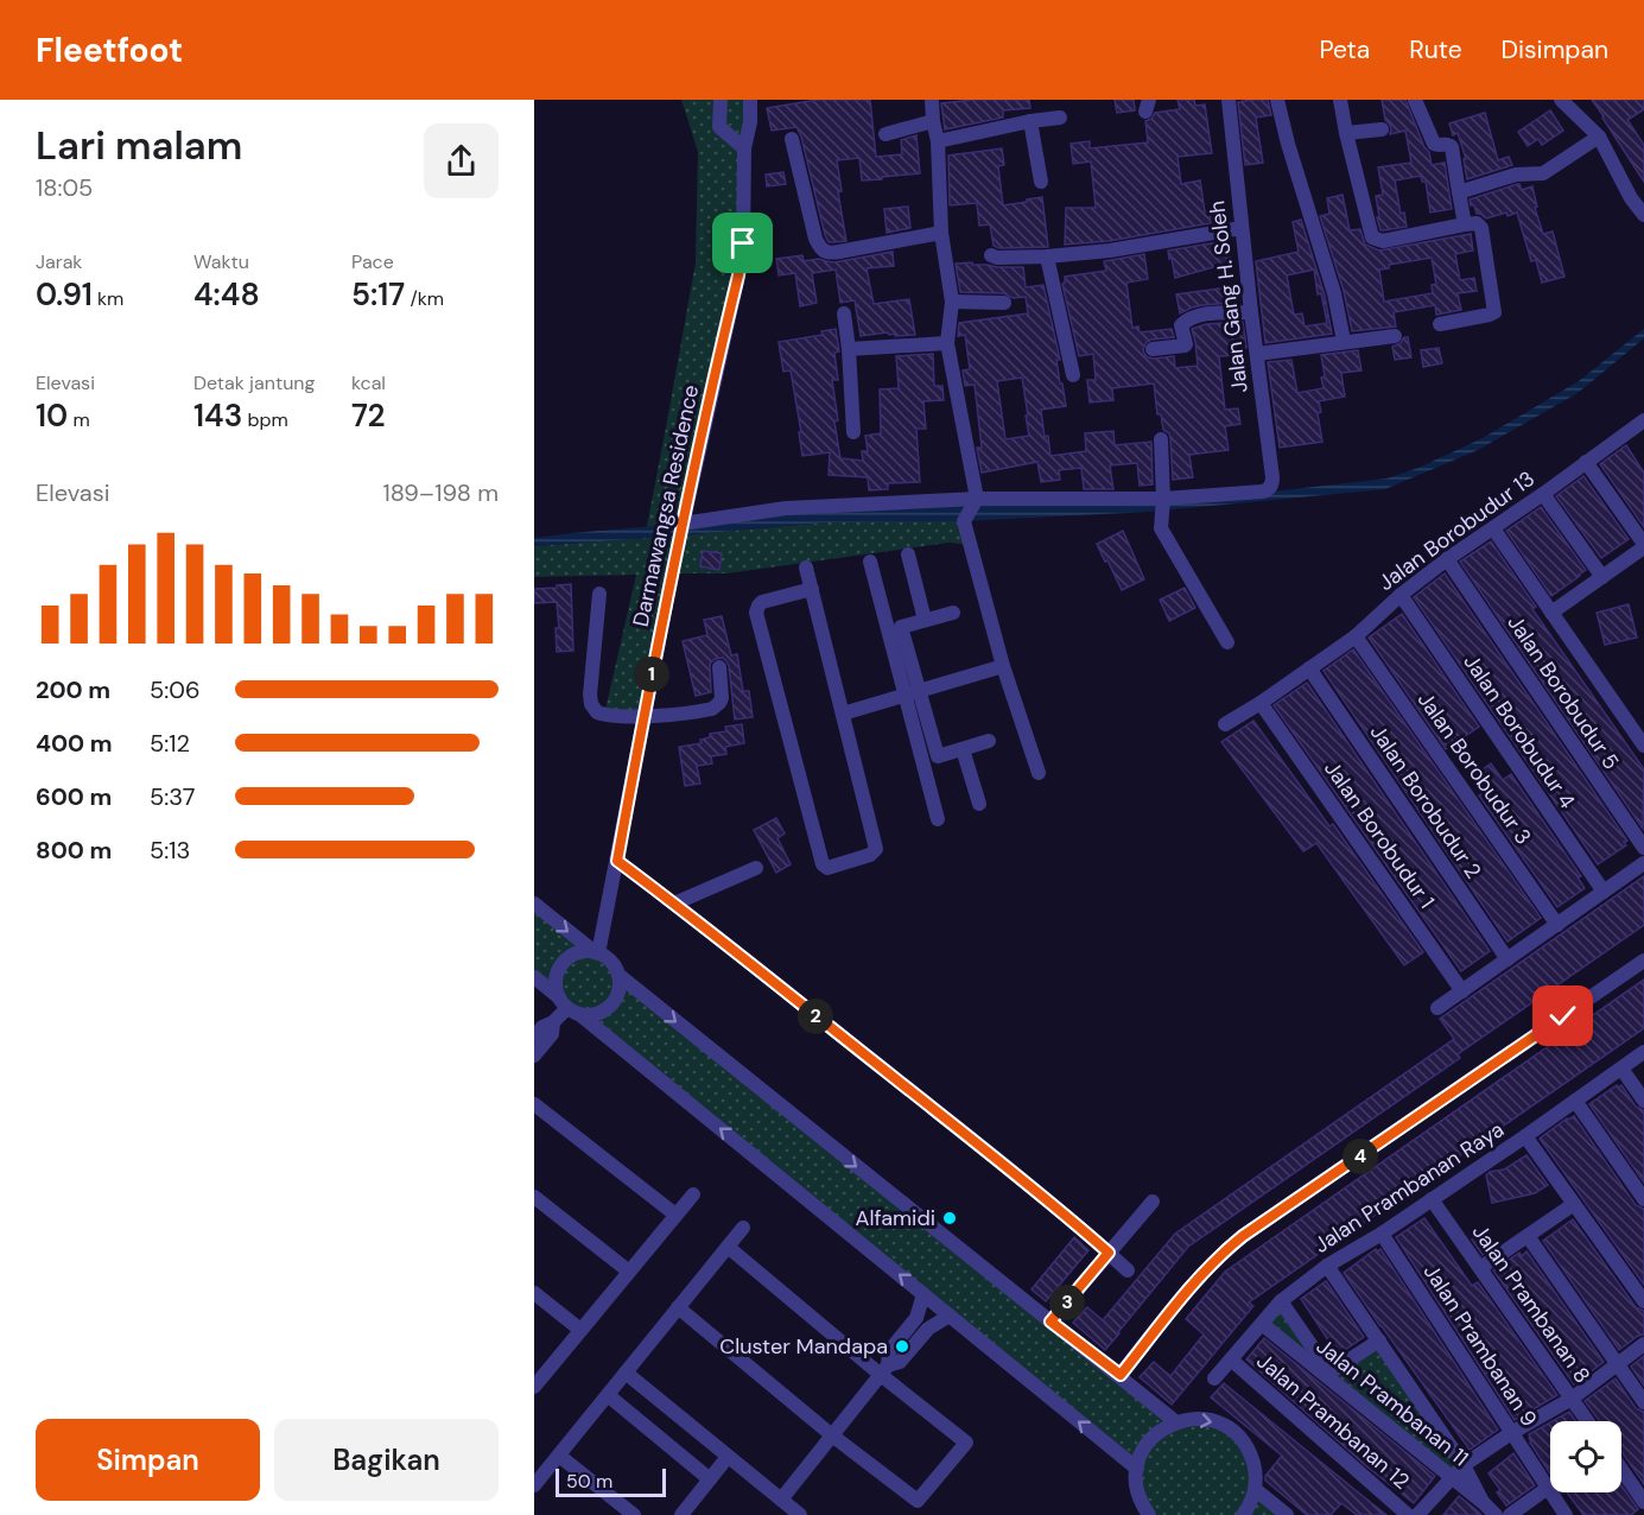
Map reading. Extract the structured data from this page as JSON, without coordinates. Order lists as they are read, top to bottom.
{
  "streets": {
    "street": [
      "Jalan Gang H. Soleh",
      "Darmawangsa Residence",
      "Jalan Borobudur 13",
      "Jalan Borobudur 5",
      "Jalan Borobudur 4",
      "Jalan Borobudur 3",
      "Jalan Borobudur 2",
      "Jalan Borobudur 1",
      "Jalan Prambanan Raya",
      "Jalan Prambanan 8",
      "Jalan Prambanan 9",
      "Jalan Prambanan 11",
      "Jalan Prambanan 12"
    ]
  },
  "crossings": [
    ["Jalan Borobudur 13", "Jalan Borobudur 5"],
    ["Jalan Borobudur 13", "Jalan Borobudur 4"],
    ["Jalan Borobudur 13", "Jalan Borobudur 3"],
    ["Jalan Borobudur 13", "Jalan Borobudur 2"],
    ["Jalan Borobudur 13", "Jalan Borobudur 1"],
    ["Jalan Prambanan Raya", "Jalan Prambanan 8"],
    ["Jalan Prambanan Raya", "Jalan Prambanan 9"],
    ["Jalan Prambanan Raya", "Jalan Prambanan 11"],
    ["Jalan Prambanan Raya", "Jalan Prambanan 12"]
  ],
  "places": ["Alfamidi", "Cluster Mandapa"],
  "scale_bar": "50 m",
  "page": {
    "header": "Fleetfoot",
    "nav": ["Peta", "Rute", "Disimpan"],
    "heading": ["Lari malam", "18:05"],
    "stats": [
      ["Jarak", "0.91 km"],
      ["Waktu", "4:48"],
      ["Pace", "5:17 /km"],
      ["Elevasi", "10 m"],
      ["Detak jantung", "143 bpm"],
      ["kcal", "72"]
    ],
    "chart": ["Elevasi", "189–198 m"],
    "pins": [
      "1",
      "2",
      "4",
      "3"
    ],
    "list": [
      {
        "name": "200 m",
        "note": "5:06"
      },
      {
        "name": "400 m",
        "note": "5:12"
      },
      {
        "name": "600 m",
        "note": "5:37"
      },
      {
        "name": "800 m",
        "note": "5:13"
      }
    ],
    "buttons": ["Simpan", "Bagikan"],
    "scale": "50 m"
  }
}
